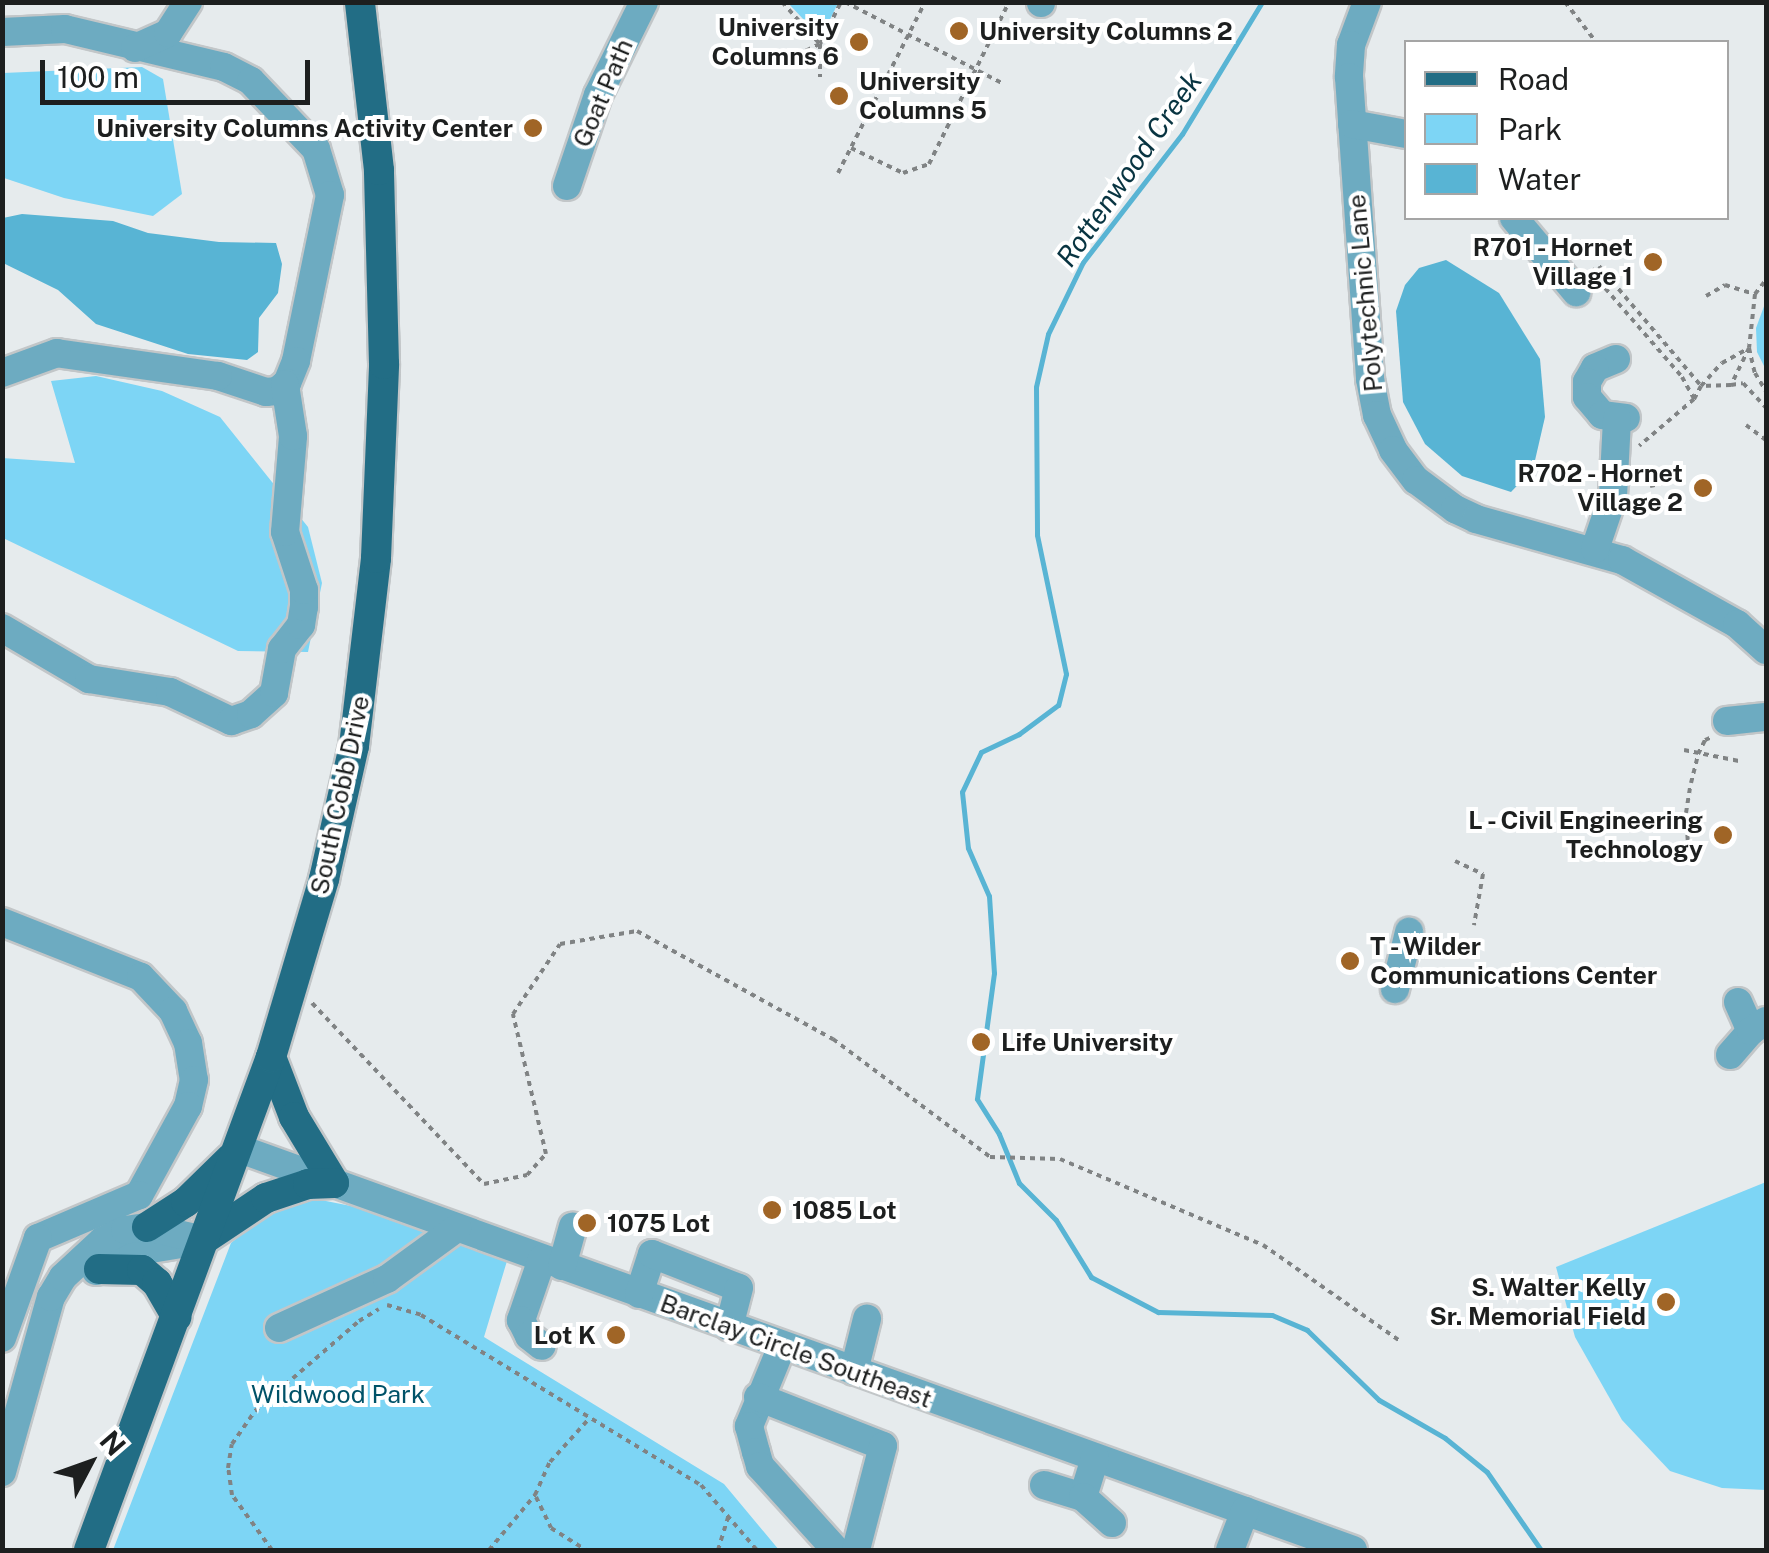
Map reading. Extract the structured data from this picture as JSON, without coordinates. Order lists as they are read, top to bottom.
{
  "streets": {
    "main road": ["South Cobb Drive"],
    "street": ["Goat Path", "Polytechnic Lane", "Barclay Circle Southeast"]
  },
  "crossings": [
    ["South Cobb Drive", "Barclay Circle Southeast"]
  ],
  "water": ["Rottenwood Creek"],
  "parks": ["Wildwood Park"],
  "places": [
    "University Columns 2",
    "University Columns 6",
    "University Columns 5",
    "University Columns Activity Center",
    "R701 - Hornet Village 1",
    "R702 - Hornet Village 2",
    "L - Civil Engineering Technology",
    "T - Wilder Communications Center",
    "Life University",
    "1085 Lot",
    "1075 Lot",
    "S. Walter Kelly Sr. Memorial Field",
    "Lot K"
  ],
  "legend": ["Road", "Park", "Water"],
  "scale_bar": "100 m",
  "north": "top right"
}
